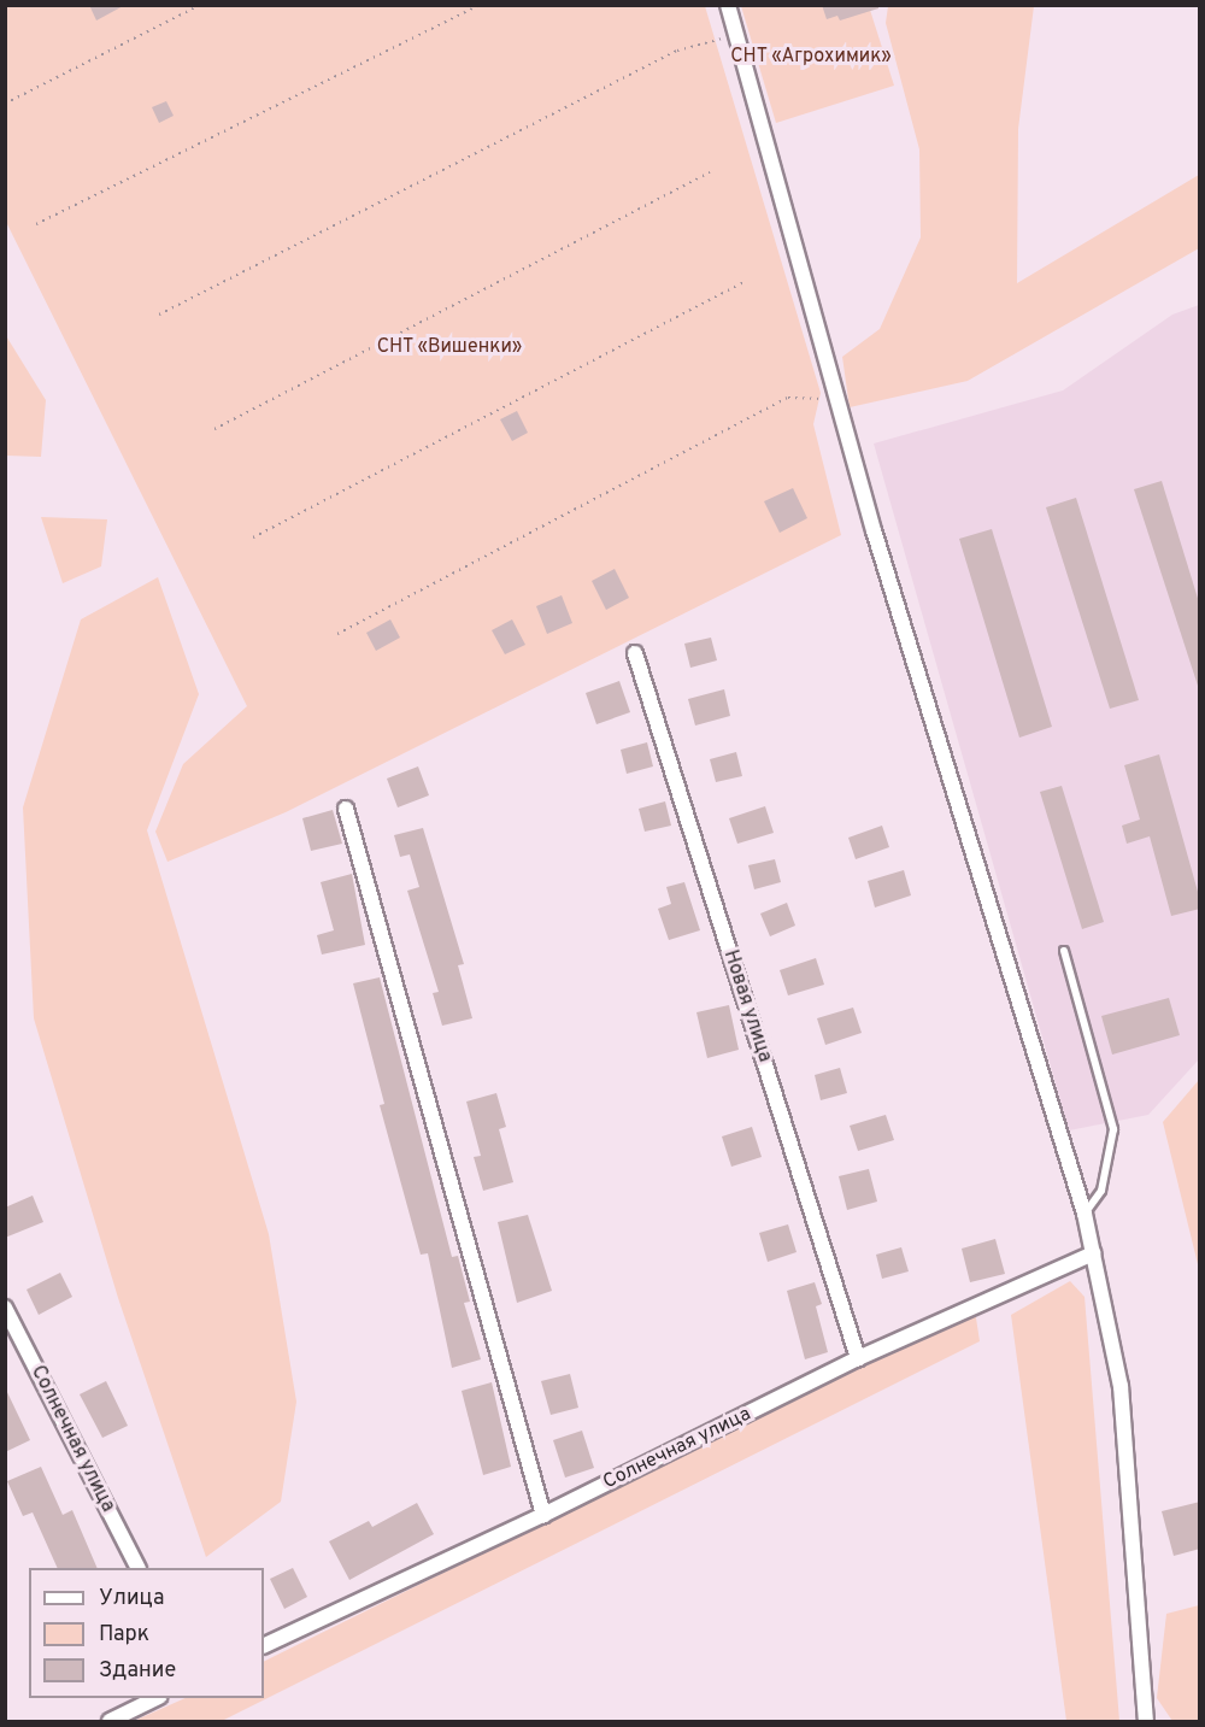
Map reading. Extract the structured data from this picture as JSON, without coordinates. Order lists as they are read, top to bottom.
{
  "streets": {
    "street": ["Новая улица", "Солнечная улица"]
  },
  "crossings": [
    ["Новая улица", "Солнечная улица"]
  ],
  "parks": ["СНТ «Агрохимик»", "СНТ «Вишенки»"],
  "legend": ["Улица", "Парк", "Здание"]
}
